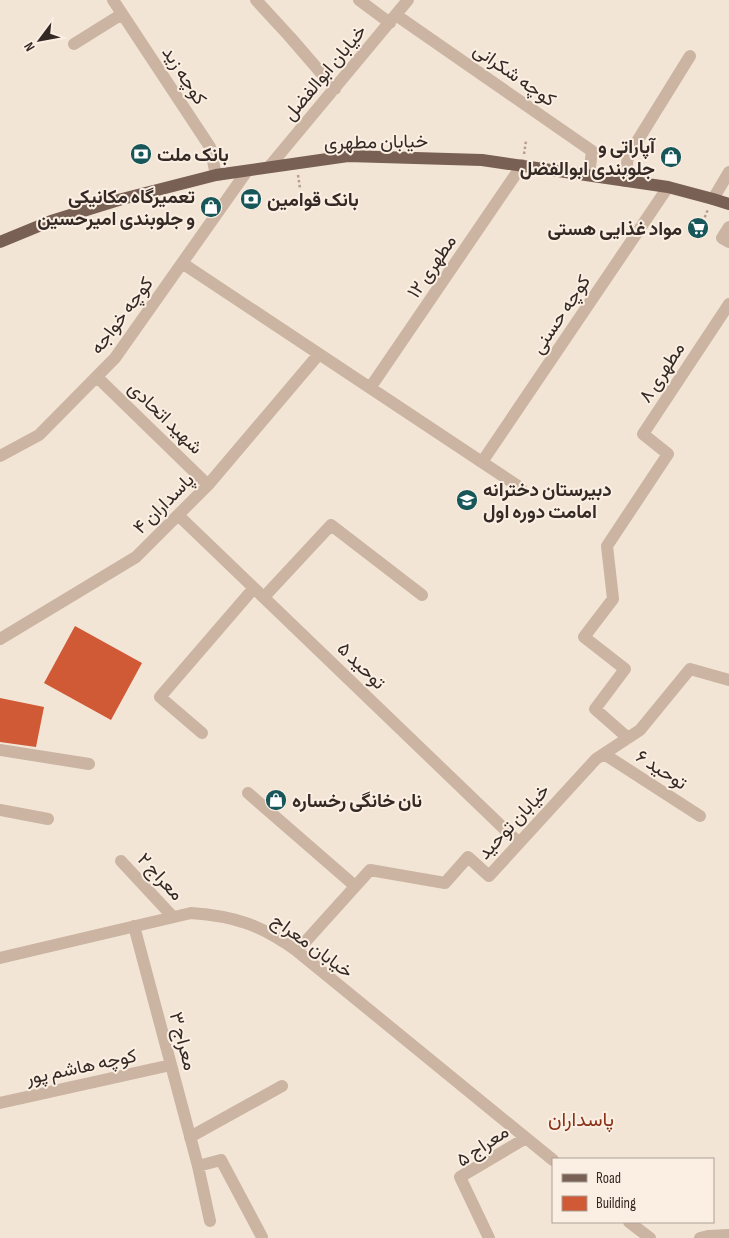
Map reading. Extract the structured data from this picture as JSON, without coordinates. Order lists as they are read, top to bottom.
{
  "streets": {
    "main road": ["خیابان مطهری"],
    "street": [
      "خیابان ابوالفضل",
      "کوچه شکرانی",
      "کوچه زید",
      "مطهری ۱۲",
      "کوچه حسنی",
      "کوچه خواجه",
      "مطهری ۸",
      "شهید اتحادی",
      "پاسداران ۴",
      "توحید ۵",
      "توحید ۶",
      "خیابان توحید",
      "معراج ۲",
      "خیابان معراج",
      "معراج ۳",
      "کوچه هاشم پور",
      "معراج ۵"
    ]
  },
  "crossings": [
    ["خیابان ابوالفضل", "کوچه شکرانی"],
    ["خیابان ابوالفضل", "خیابان مطهری"],
    ["کوچه شکرانی", "خیابان مطهری"],
    ["کوچه زید", "خیابان مطهری"],
    ["خیابان مطهری", "مطهری ۱۲"],
    ["خیابان مطهری", "کوچه حسنی"],
    ["خیابان مطهری", "کوچه خواجه"],
    ["کوچه خواجه", "شهید اتحادی"],
    ["مطهری ۸", "خیابان توحید"],
    ["شهید اتحادی", "پاسداران ۴"],
    ["پاسداران ۴", "توحید ۵"],
    ["توحید ۵", "خیابان توحید"],
    ["توحید ۶", "خیابان توحید"],
    ["خیابان توحید", "خیابان معراج"],
    ["معراج ۲", "خیابان معراج"],
    ["خیابان معراج", "معراج ۳"],
    ["خیابان معراج", "معراج ۵"],
    ["معراج ۳", "کوچه هاشم پور"]
  ],
  "districts": ["پاسداران"],
  "places": {
    "bank": ["بانک ملت", "بانک قوامین"],
    "shop": ["آپاراتی و جلوبندی ابوالفضل", "تعمیرگاه مکانیکی و جلوبندی امیرحسین", "نان خانگی رخساره"],
    "supermarket": ["مواد غذایی هستی"],
    "school or university": ["دبیرستان دخترانه امامت دوره اول"]
  },
  "legend": ["Road", "Building"],
  "north": "bottom left"
}
